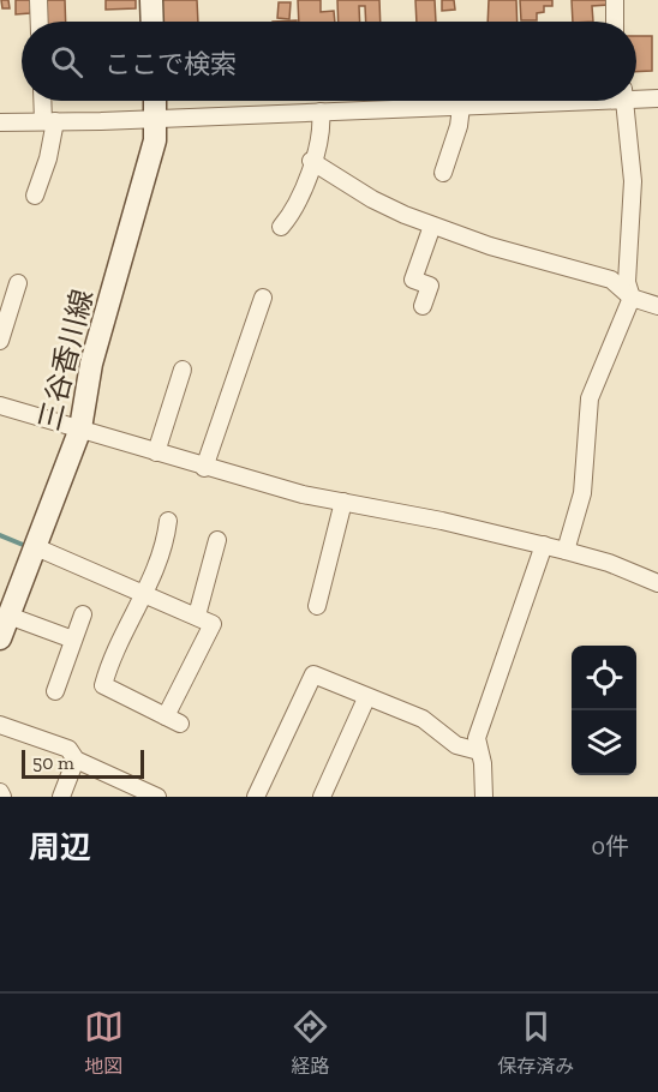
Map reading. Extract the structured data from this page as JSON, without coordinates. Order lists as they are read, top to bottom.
{
  "streets": {
    "main road": ["三谷香川線"]
  },
  "scale_bar": "50 m",
  "page": {
    "search": "ここで検索",
    "scale": "50 m",
    "heading": ["周辺", "0件"],
    "nav": ["地図", "経路", "保存済み"]
  }
}
